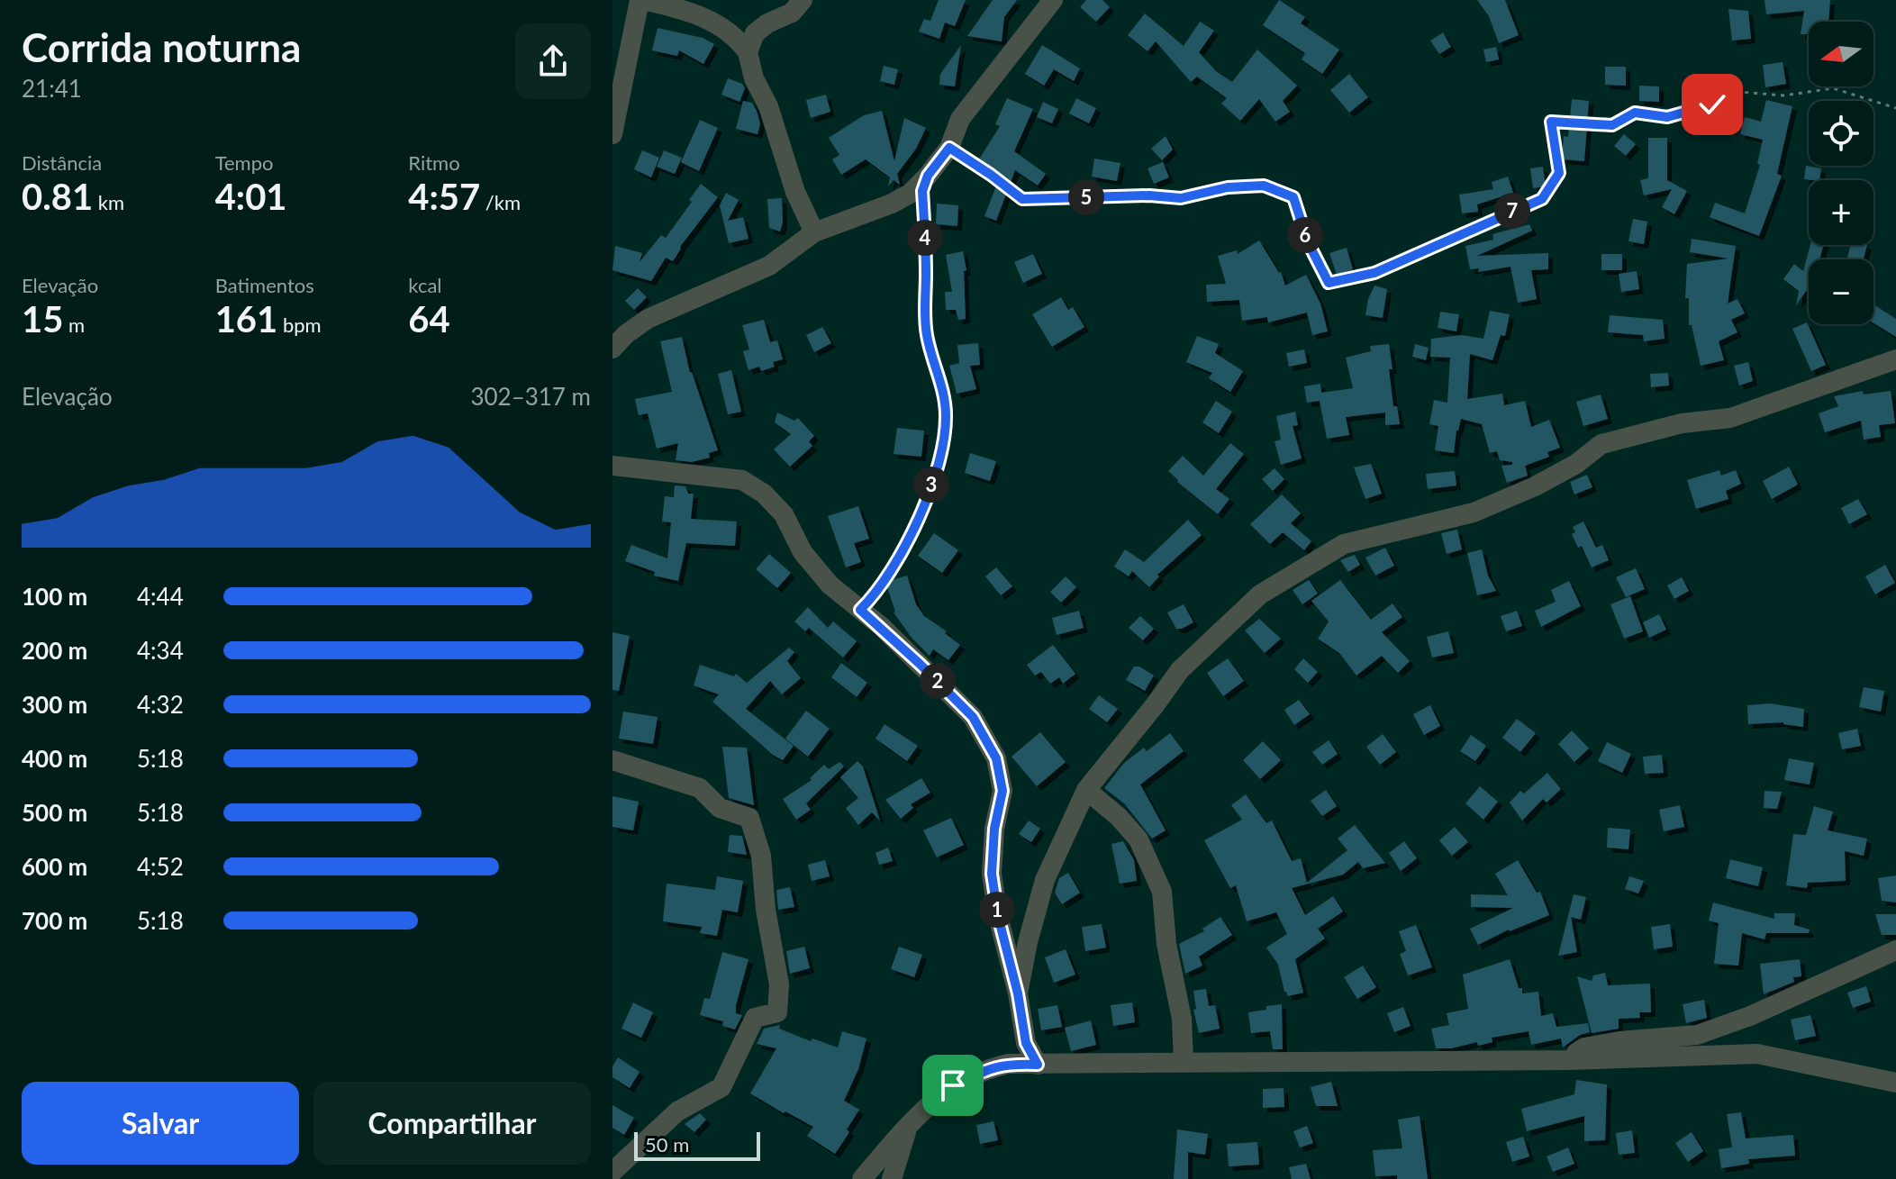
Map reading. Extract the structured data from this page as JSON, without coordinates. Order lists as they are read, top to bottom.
{
  "scale_bar": "50 m",
  "north": "left",
  "page": {
    "heading": ["Corrida noturna", "21:41"],
    "map_buttons": ["+", "−"],
    "stats": [
      ["Distância", "0.81 km"],
      ["Tempo", "4:01"],
      ["Ritmo", "4:57 /km"],
      ["Elevação", "15 m"],
      ["Batimentos", "161 bpm"],
      ["kcal", "64"]
    ],
    "pins": [
      "5",
      "7",
      "6",
      "4",
      "3",
      "2",
      "1"
    ],
    "chart": ["Elevação", "302–317 m"],
    "list": [
      {
        "name": "100 m",
        "note": "4:44"
      },
      {
        "name": "200 m",
        "note": "4:34"
      },
      {
        "name": "300 m",
        "note": "4:32"
      },
      {
        "name": "400 m",
        "note": "5:18"
      },
      {
        "name": "500 m",
        "note": "5:18"
      },
      {
        "name": "600 m",
        "note": "4:52"
      },
      {
        "name": "700 m",
        "note": "5:18"
      }
    ],
    "buttons": ["Salvar", "Compartilhar"],
    "scale": "50 m"
  }
}
